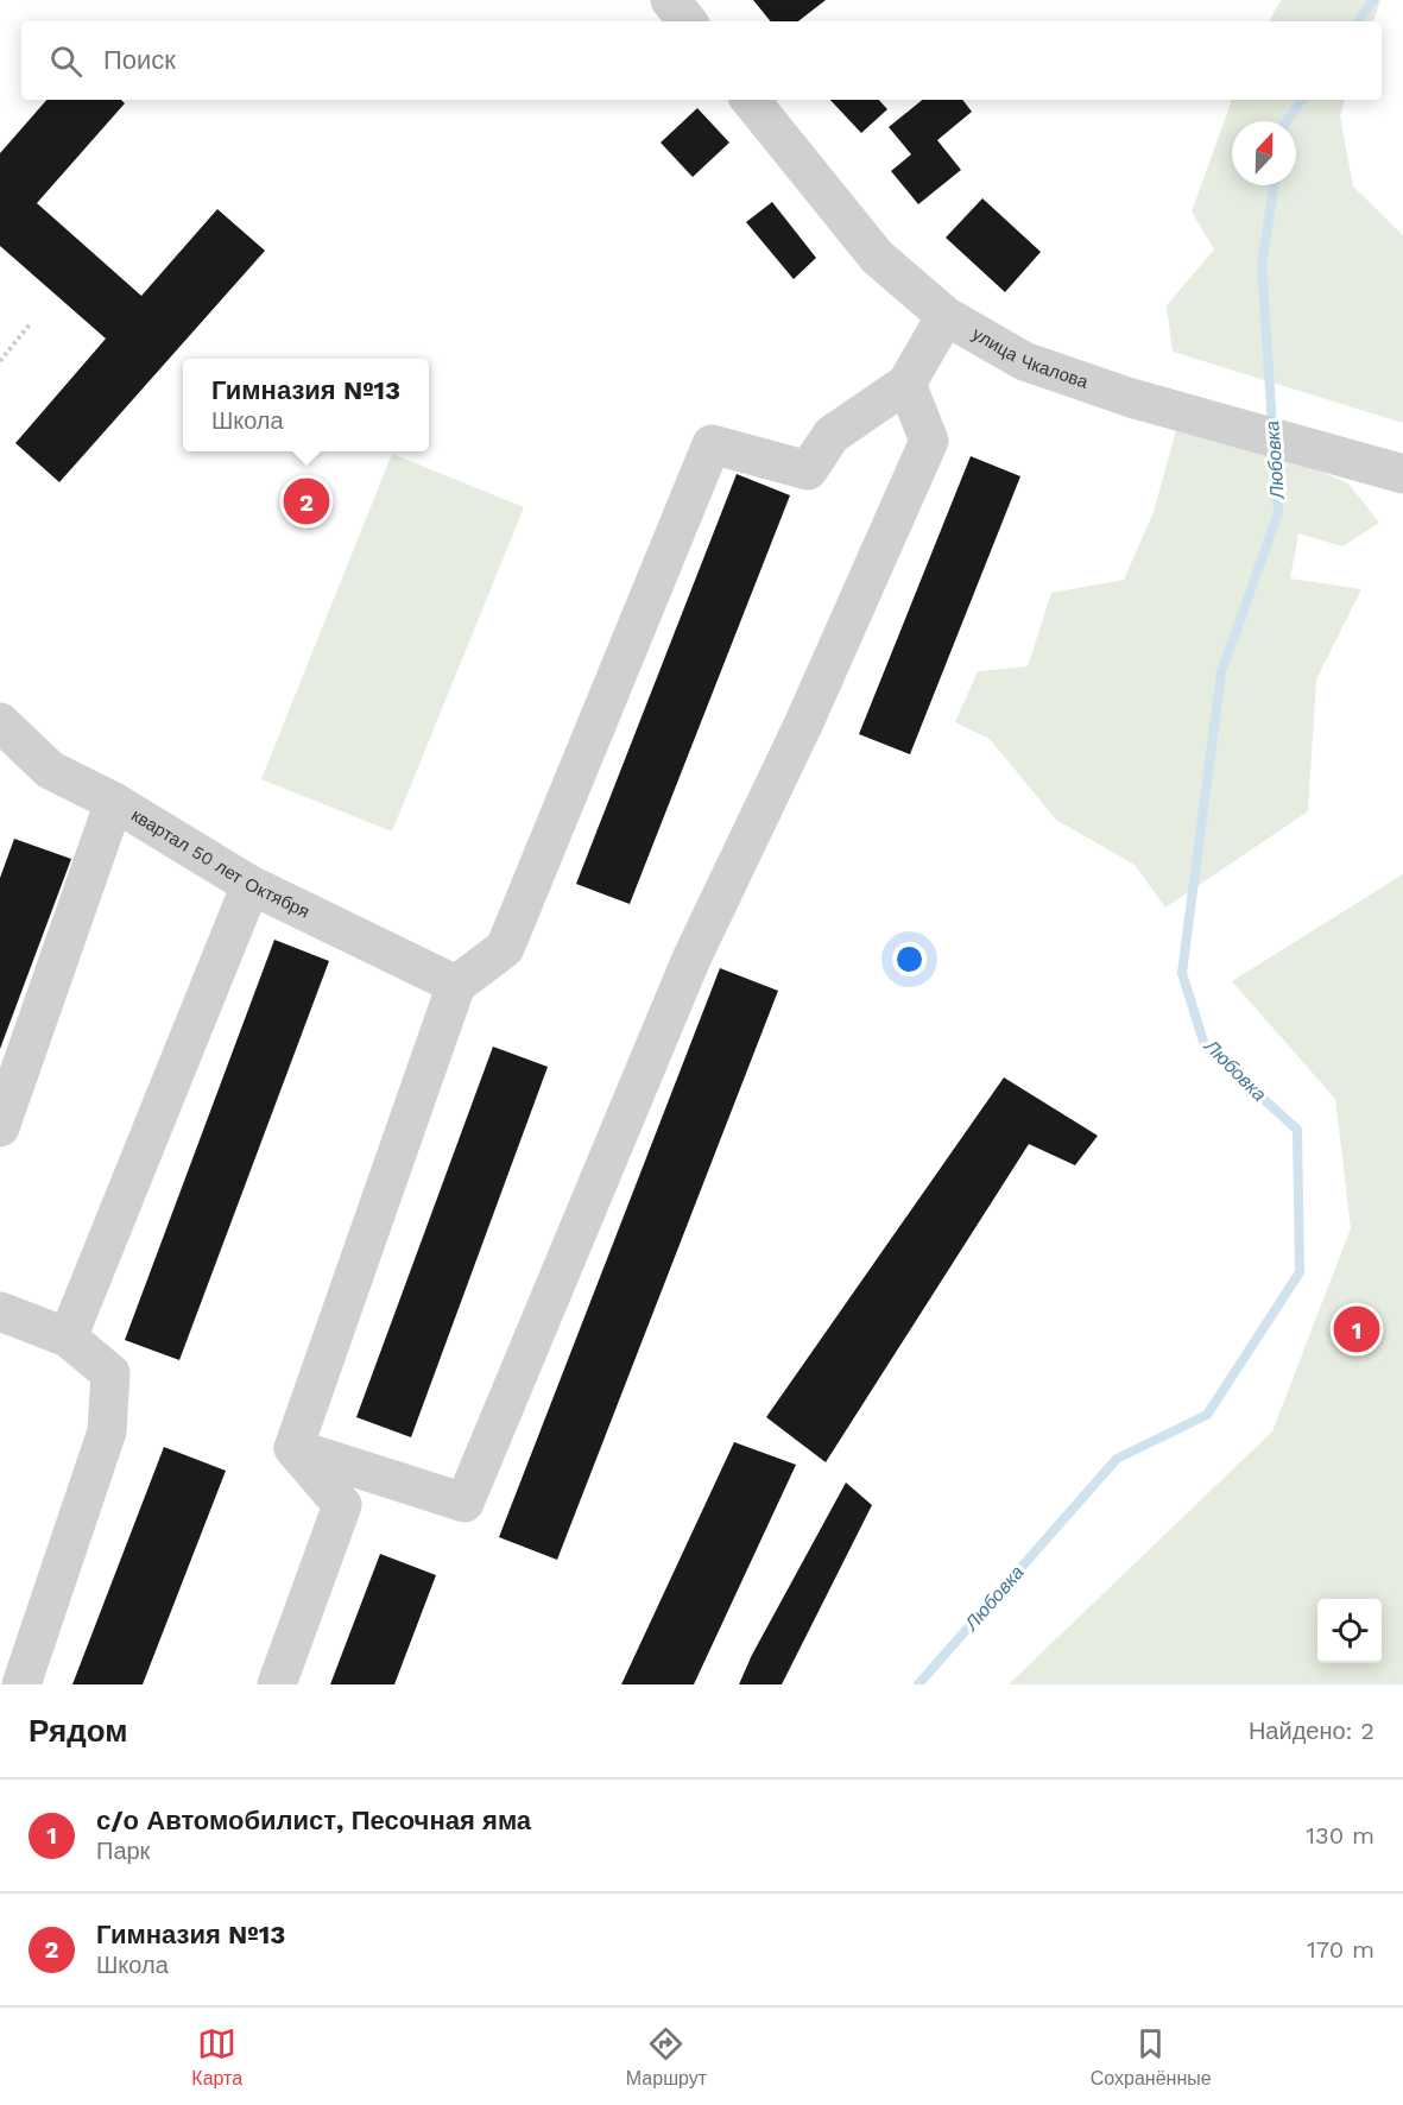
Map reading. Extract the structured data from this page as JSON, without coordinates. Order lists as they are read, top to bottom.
{
  "streets": {
    "street": ["улица Чкалова", "квартал 50 лет Октября"]
  },
  "water": ["Любовка"],
  "north": "top",
  "page": {
    "search": "Поиск",
    "popup": ["Гимназия №13", "Школа"],
    "pins": ["2", "1"],
    "heading": ["Рядом", "Найдено: 2"],
    "list": [
      {
        "mark": "1",
        "name": "с/о Автомобилист, Песочная яма",
        "note": "Парк",
        "value": "130 m"
      },
      {
        "mark": "2",
        "name": "Гимназия №13",
        "note": "Школа",
        "value": "170 m"
      }
    ],
    "nav": ["Карта", "Маршрут", "Сохранённые"]
  }
}
